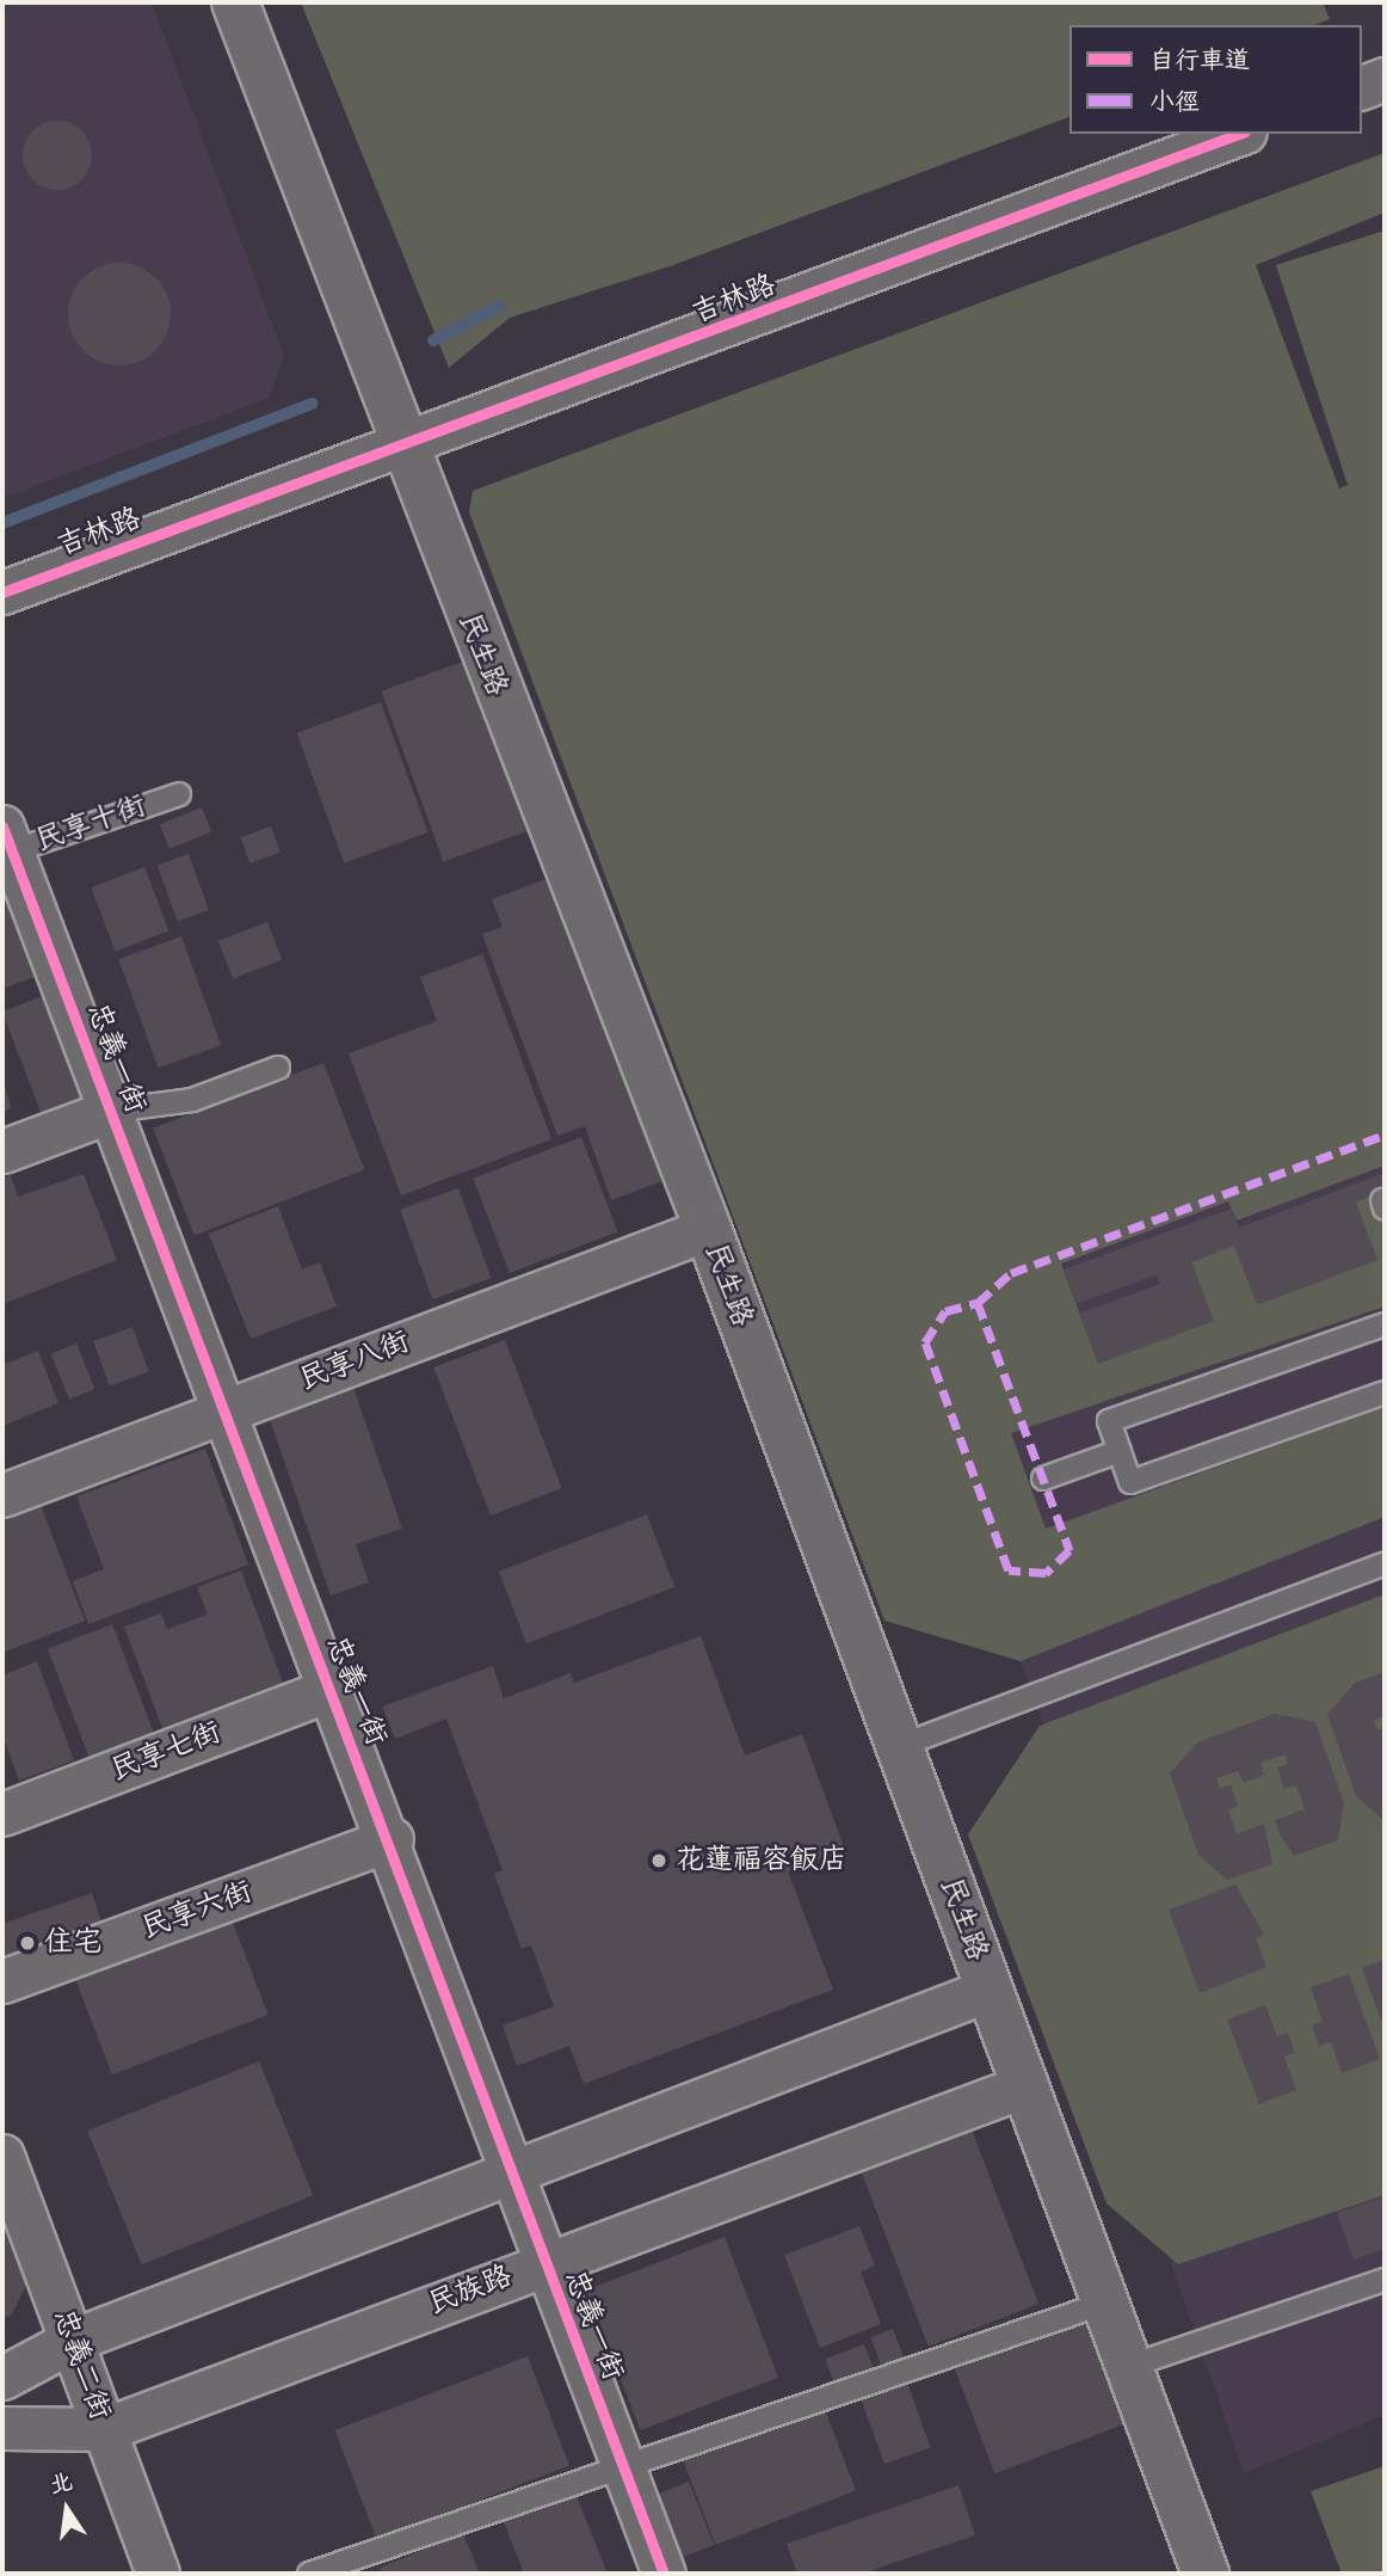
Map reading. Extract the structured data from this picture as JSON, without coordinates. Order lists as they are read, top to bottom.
{
  "streets": {
    "main road": ["民生路"],
    "street": [
      "吉林路",
      "忠義一街",
      "民享八街",
      "民享七街",
      "民享六街",
      "民族路",
      "忠義二街"
    ],
    "lane": ["民享十街"]
  },
  "crossings": [
    ["吉林路", "民生路"],
    ["民生路", "民享八街"],
    ["民生路", "民族路"],
    ["民享十街", "忠義一街"],
    ["忠義一街", "民享八街"],
    ["忠義一街", "民享七街"],
    ["忠義一街", "民享六街"],
    ["忠義一街", "民族路"],
    ["民族路", "忠義二街"]
  ],
  "places": ["花蓮福容飯店", "住宅"],
  "legend": ["自行車道", "小徑"],
  "north": "top"
}
